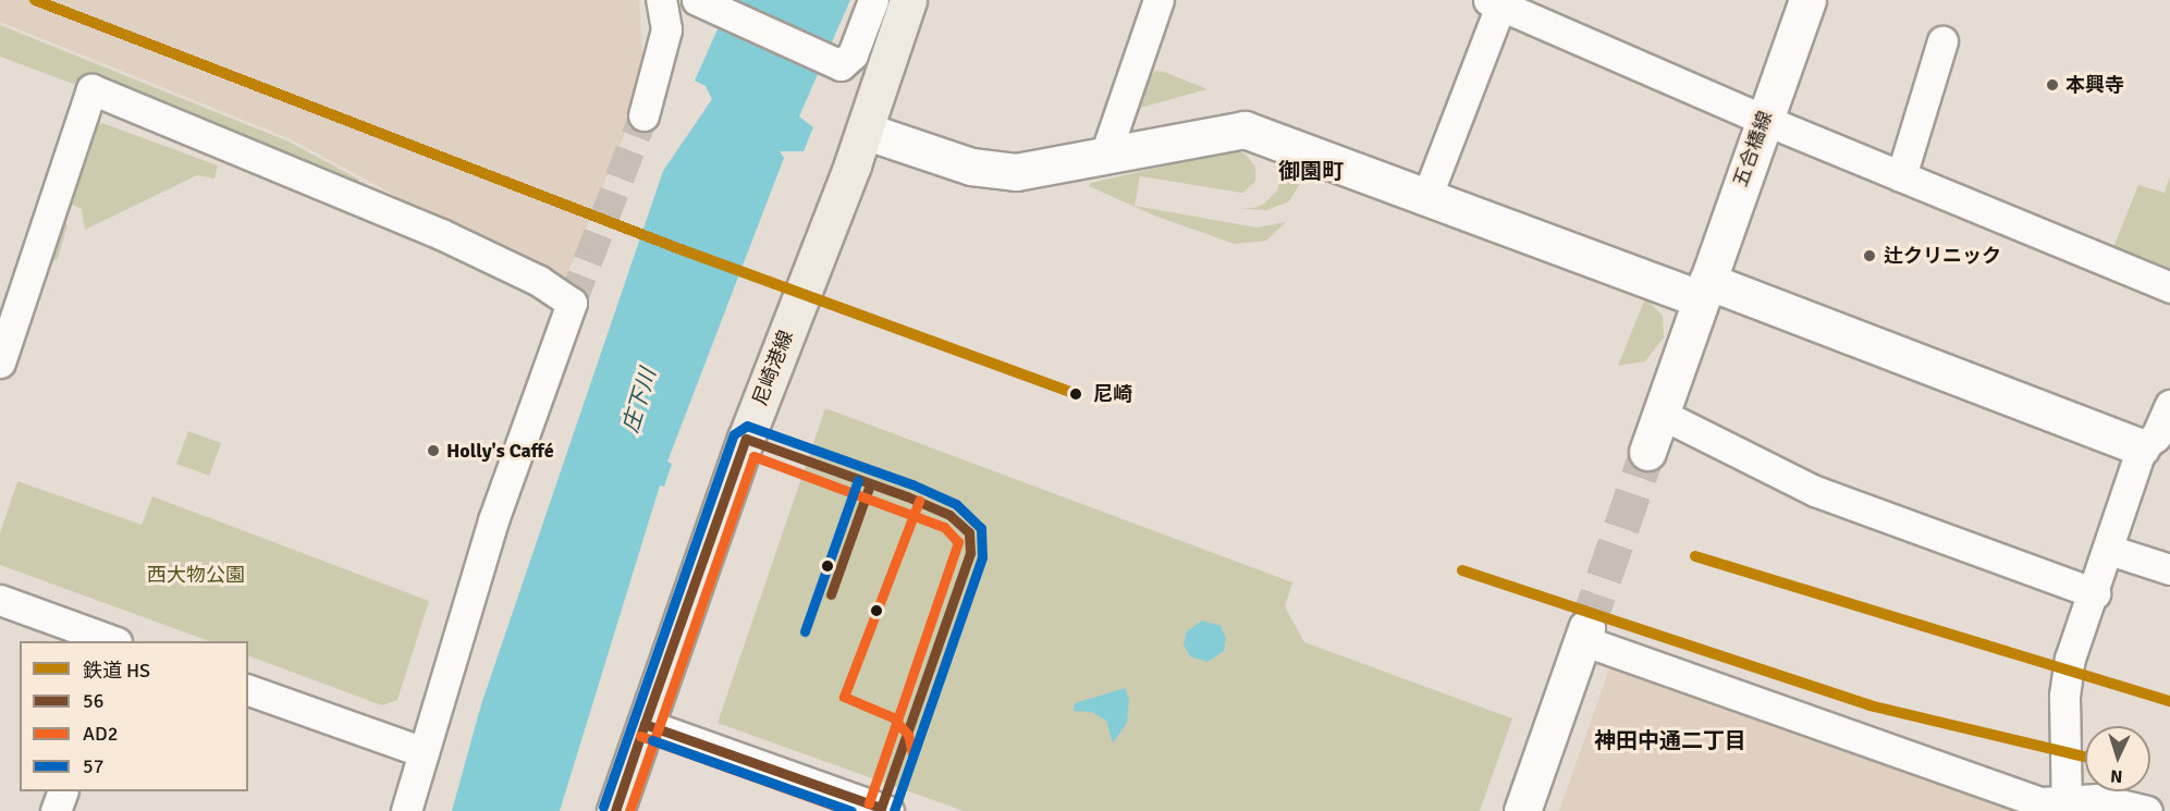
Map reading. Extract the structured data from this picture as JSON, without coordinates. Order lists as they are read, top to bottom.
{
  "streets": {
    "main road": ["尼崎港線"],
    "street": ["五合橋線"]
  },
  "districts": ["御園町", "神田中通二丁目"],
  "water": ["庄下川"],
  "parks": ["西大物公園"],
  "places": [
    "本興寺",
    "辻クリニック",
    "尼崎",
    "Holly's Caffé"
  ],
  "lines": [
    "rail line HS",
    "transit line 57",
    "transit line 56",
    "transit line AD2"
  ],
  "legend": [
    "鉄道 HS",
    "56",
    "AD2",
    "57"
  ],
  "north": "bottom"
}
